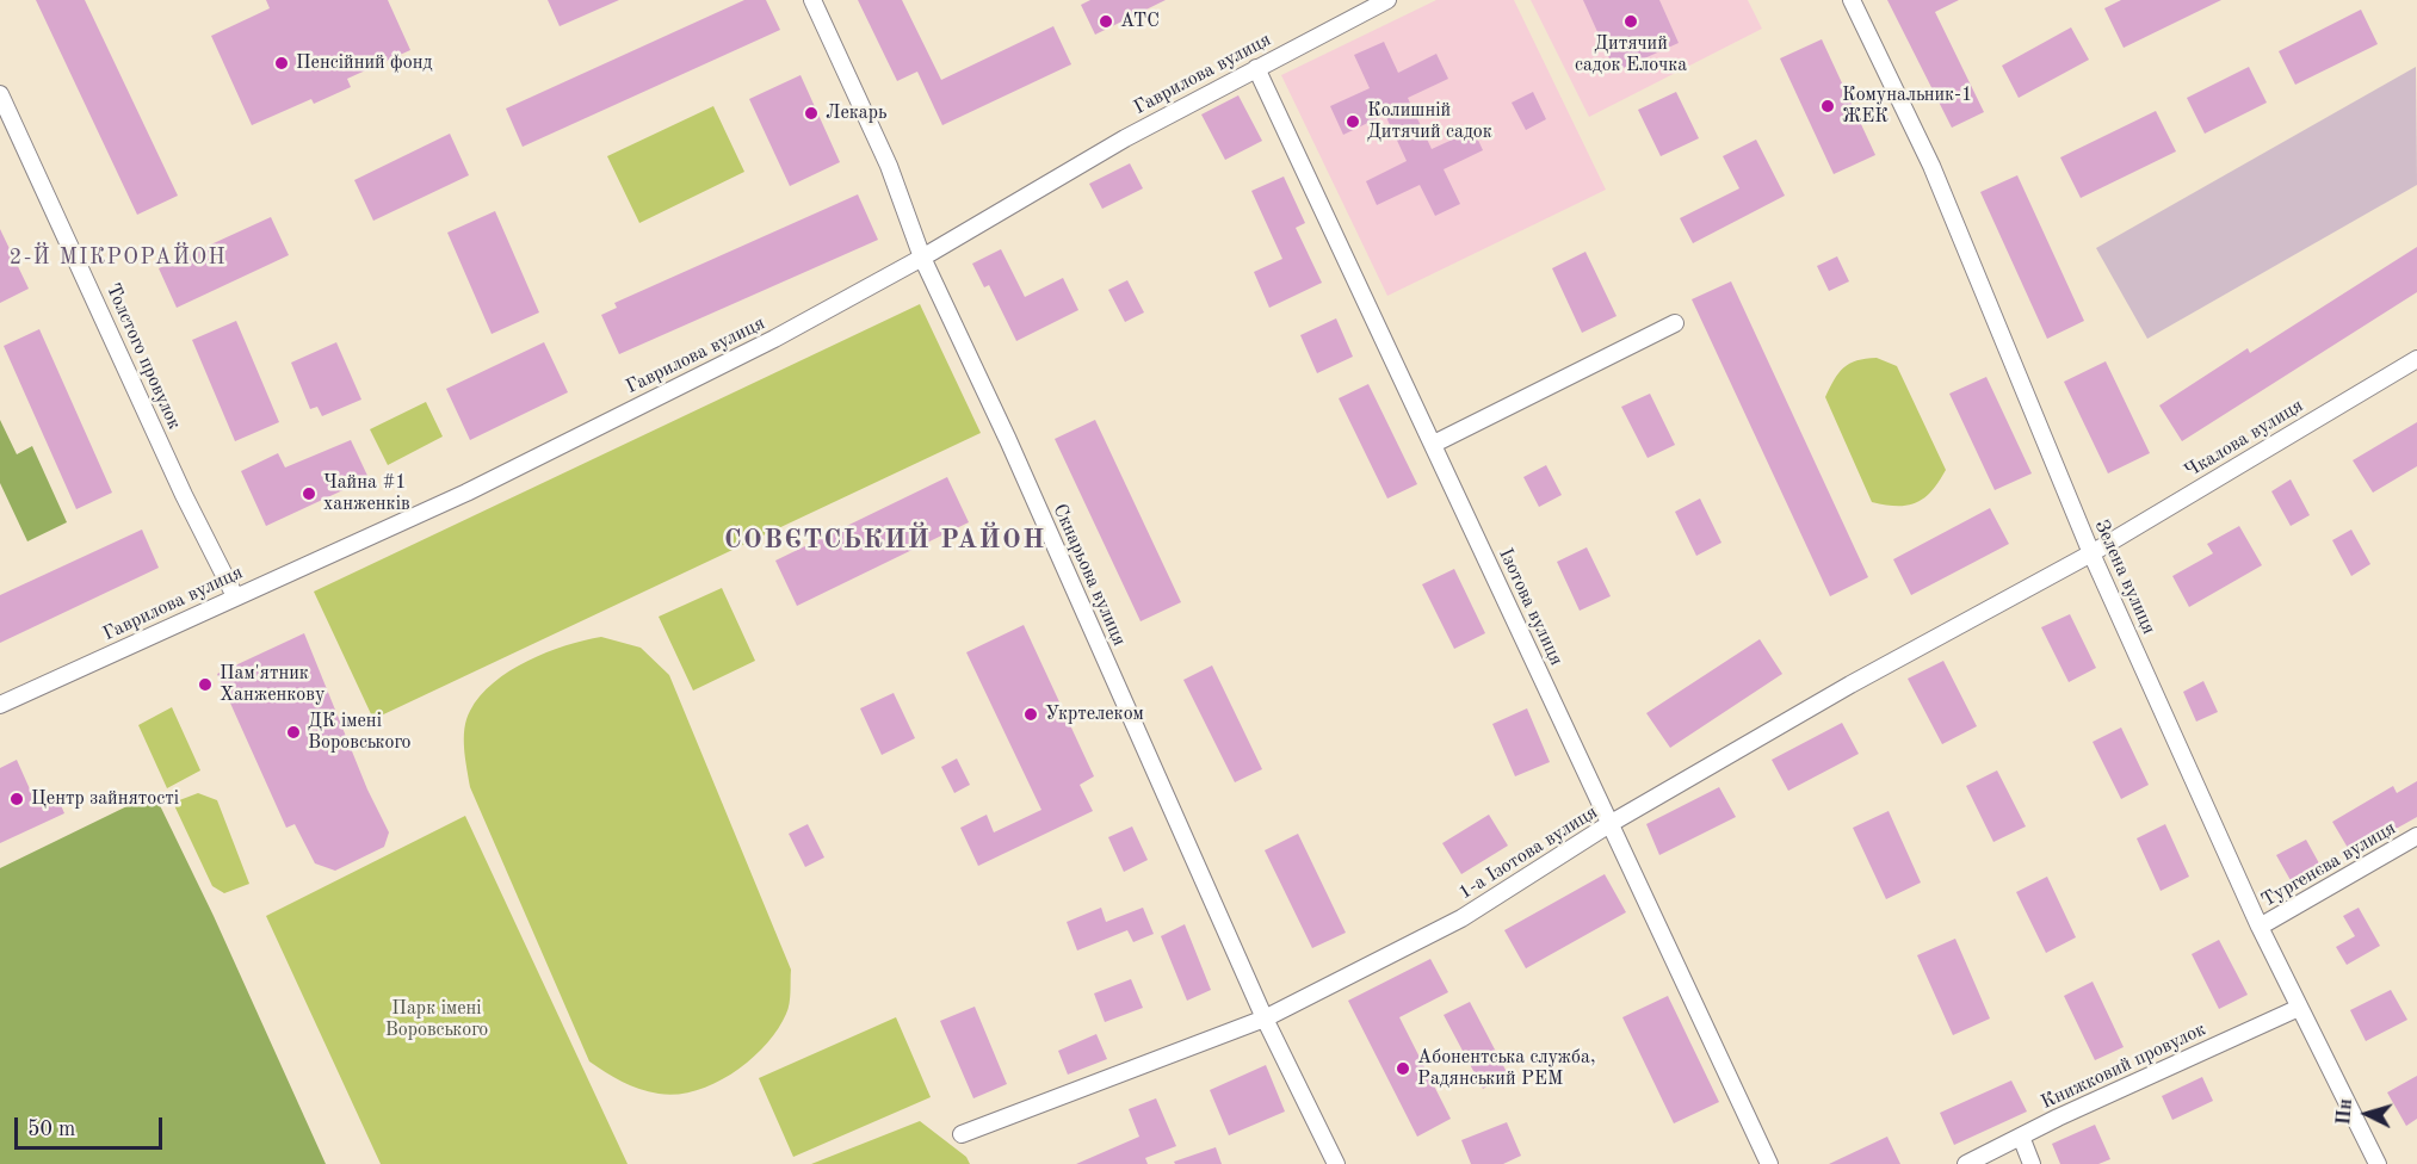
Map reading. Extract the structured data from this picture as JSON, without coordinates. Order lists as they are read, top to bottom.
{
  "streets": {
    "street": [
      "Гаврилова вулиця",
      "Толстого провулок",
      "Чкалова вулиця",
      "Скнарьова вулиця",
      "Зелена вулиця",
      "Ізотова вулиця",
      "1-а Ізотова вулиця",
      "Тургенєва вулиця",
      "Книжковий провулок"
    ]
  },
  "crossings": [
    ["Гаврилова вулиця", "Толстого провулок"],
    ["Гаврилова вулиця", "Скнарьова вулиця"],
    ["Гаврилова вулиця", "Ізотова вулиця"],
    ["Чкалова вулиця", "Зелена вулиця"],
    ["Чкалова вулиця", "1-а Ізотова вулиця"],
    ["Скнарьова вулиця", "1-а Ізотова вулиця"],
    ["Зелена вулиця", "1-а Ізотова вулиця"],
    ["Зелена вулиця", "Тургенєва вулиця"],
    ["Зелена вулиця", "Книжковий провулок"],
    ["Ізотова вулиця", "1-а Ізотова вулиця"]
  ],
  "districts": ["2-Й МІКРОРАЙОН", "СОВЄТСЬКИЙ РАЙОН"],
  "parks": ["Парк імені Воровського"],
  "places": [
    "АТС",
    "Дитячий садок Елочка",
    "Пенсійний фонд",
    "Комунальник-1 ЖЕК",
    "Лекарь",
    "Колишній Дитячий садок",
    "Чайна #1 ханженків",
    "Пам'ятник Ханженкову",
    "Укртелеком",
    "ДК імені Воровського",
    "Центр зайнятості",
    "Абонентська служба, Радянський РЕМ"
  ],
  "scale_bar": "50 m",
  "north": "left"
}
